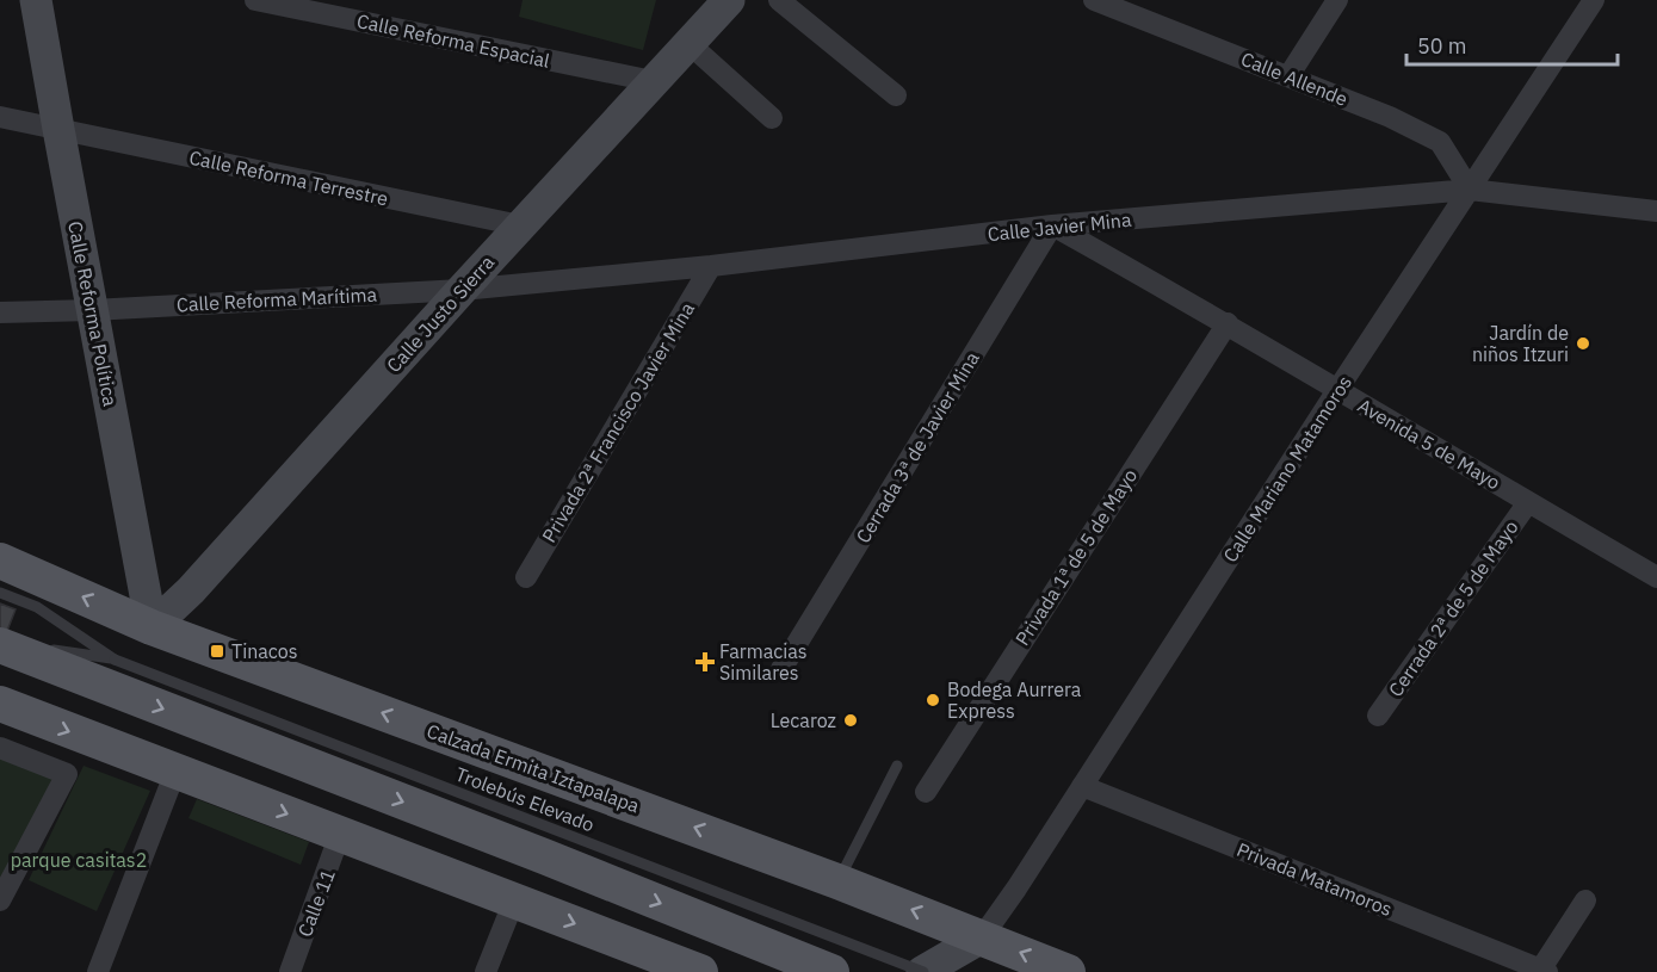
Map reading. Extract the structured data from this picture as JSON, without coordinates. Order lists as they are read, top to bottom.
{
  "streets": {
    "main road": ["Calzada Ermita Iztapalapa"],
    "street": [
      "Calle Reforma Espacial",
      "Calle Allende",
      "Calle Reforma Terrestre",
      "Calle Javier Mina",
      "Calle Reforma Marítima",
      "Calle Reforma Política",
      "Calle Justo Sierra",
      "Privada 2ª Francisco Javier Mina",
      "Avenida 5 de Mayo",
      "Cerrada 3ª de Javier Mina",
      "Calle Mariano Matamoros",
      "Privada 1ª de 5 de Mayo",
      "Cerrada 2ª de 5 de Mayo",
      "Privada Matamoros",
      "Calle 11"
    ],
    "lane": ["Trolebús Elevado"]
  },
  "crossings": [
    ["Calle Reforma Espacial", "Calle Justo Sierra"],
    ["Calle Allende", "Calle Javier Mina"],
    ["Calle Allende", "Calle Mariano Matamoros"],
    ["Calle Reforma Terrestre", "Calle Reforma Política"],
    ["Calle Reforma Terrestre", "Calle Justo Sierra"],
    ["Calle Javier Mina", "Calle Reforma Marítima"],
    ["Calle Javier Mina", "Calle Justo Sierra"],
    ["Calle Javier Mina", "Privada 2ª Francisco Javier Mina"],
    ["Calle Javier Mina", "Avenida 5 de Mayo"],
    ["Calle Javier Mina", "Cerrada 3ª de Javier Mina"],
    ["Calle Javier Mina", "Calle Mariano Matamoros"],
    ["Calle Reforma Marítima", "Calle Reforma Política"],
    ["Calle Reforma Marítima", "Calle Justo Sierra"],
    ["Calle Reforma Política", "Calle Justo Sierra"],
    ["Calle Reforma Política", "Calzada Ermita Iztapalapa"],
    ["Calle Justo Sierra", "Calzada Ermita Iztapalapa"],
    ["Avenida 5 de Mayo", "Cerrada 3ª de Javier Mina"],
    ["Avenida 5 de Mayo", "Calle Mariano Matamoros"],
    ["Avenida 5 de Mayo", "Privada 1ª de 5 de Mayo"],
    ["Avenida 5 de Mayo", "Cerrada 2ª de 5 de Mayo"],
    ["Calle Mariano Matamoros", "Calzada Ermita Iztapalapa"],
    ["Calle Mariano Matamoros", "Privada Matamoros"]
  ],
  "parks": ["parque casitas2"],
  "places": {
    "other": ["Jardín de niños Itzuri", "Bodega Aurrera Express", "Lecaroz"],
    "transit": ["Tinacos"],
    "health": ["Farmacias Similares"]
  },
  "scale_bar": "50 m"
}
